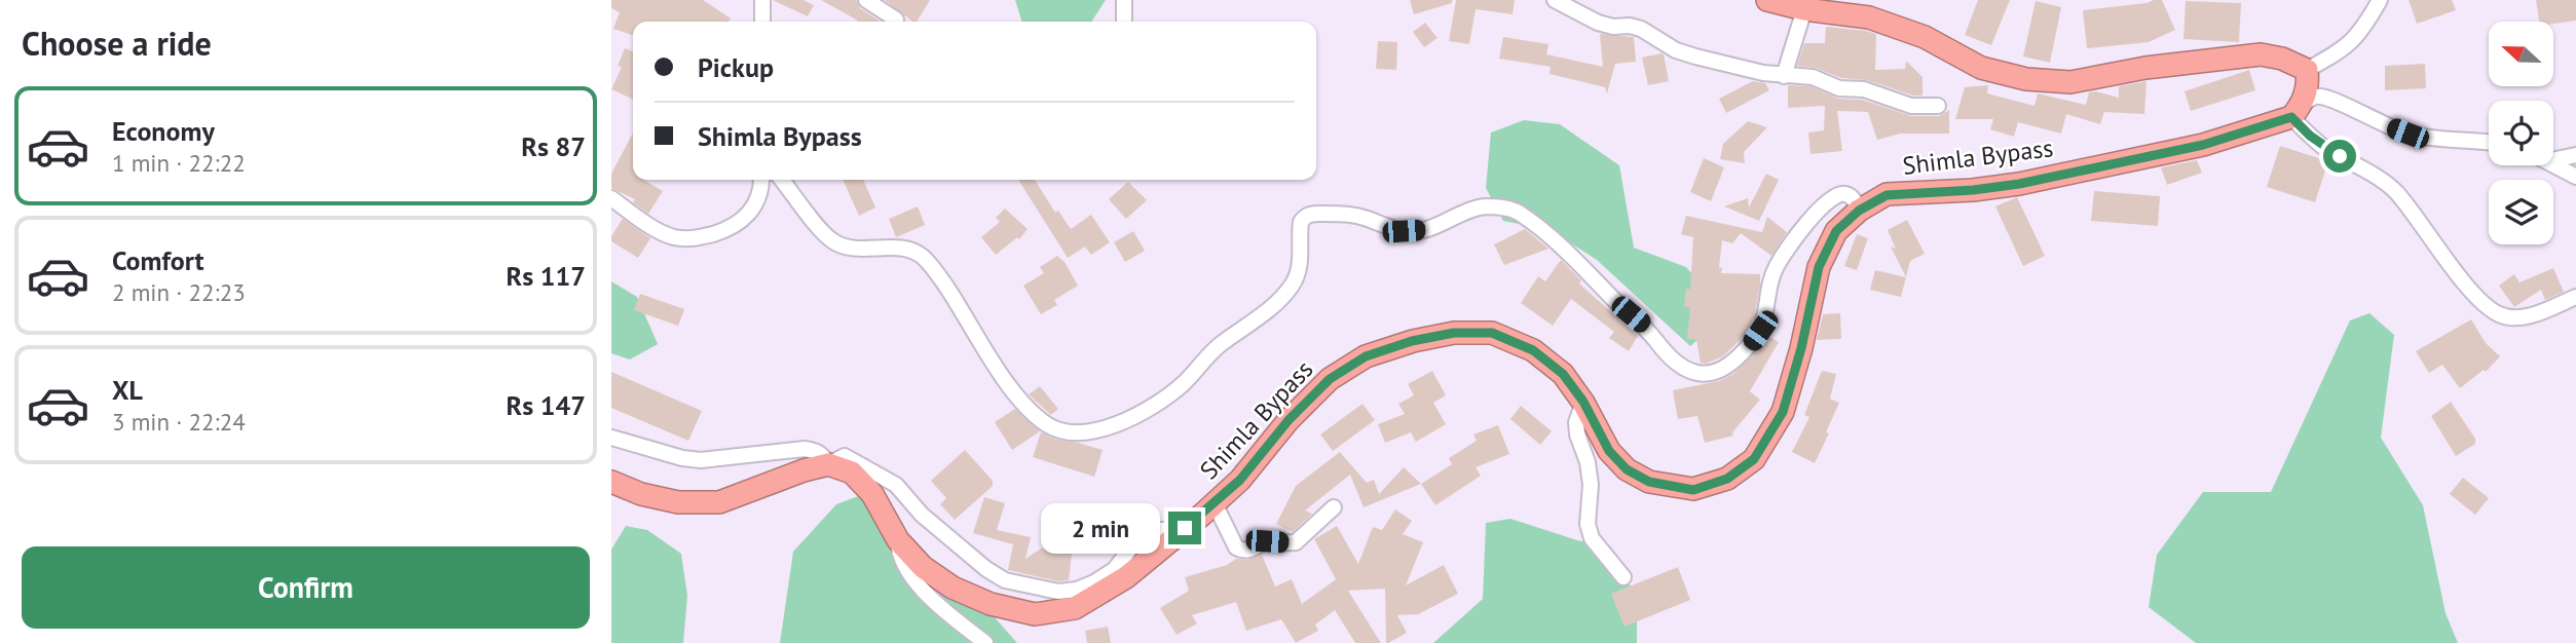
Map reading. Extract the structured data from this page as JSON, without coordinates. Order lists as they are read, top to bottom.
{
  "streets": {
    "highway": ["Shimla Bypass"]
  },
  "north": "left",
  "page": {
    "heading": "Choose a ride",
    "banner": ["Pickup", "Shimla Bypass"],
    "list": [
      {
        "name": "Economy",
        "note": "1 min · 22:22",
        "value": "Rs 87"
      },
      {
        "name": "Comfort",
        "note": "2 min · 22:23",
        "value": "Rs 117"
      },
      {
        "name": "XL",
        "note": "3 min · 22:24",
        "value": "Rs 147"
      }
    ],
    "bubble": "2 min",
    "buttons": "Confirm"
  }
}
